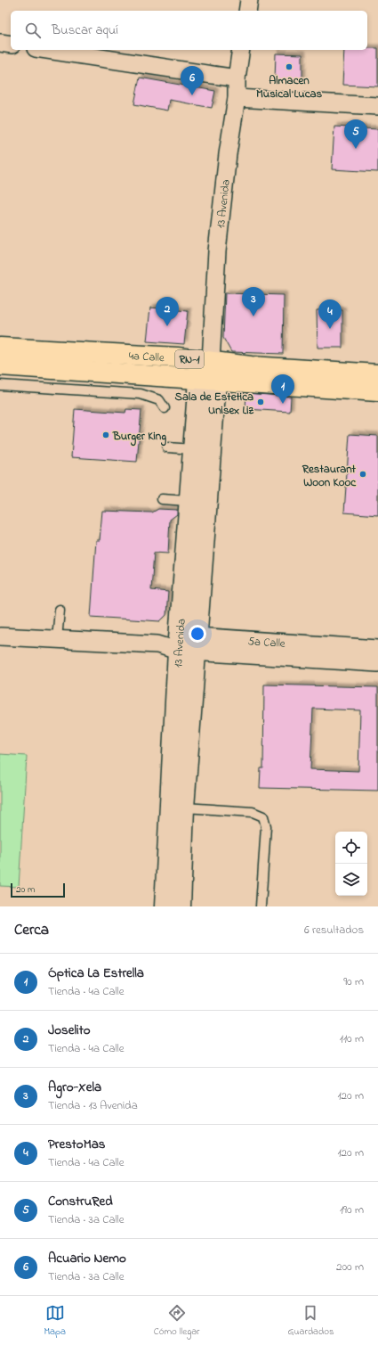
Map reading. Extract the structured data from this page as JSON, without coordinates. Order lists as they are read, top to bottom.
{
  "streets": {
    "main road": ["13 Avenida", "4a Calle", "RN-1"],
    "street": ["5a Calle"]
  },
  "crossings": [
    ["13 Avenida", "4a Calle"],
    ["13 Avenida", "5a Calle"]
  ],
  "places": [
    "Almacen Musical Lucas",
    "Sala de Estetica Unisex Liz",
    "Burger King",
    "Restaurant Woon Kooc"
  ],
  "scale_bar": "20 m",
  "page": {
    "search": "Buscar aquí",
    "pins": [
      "6",
      "5",
      "3",
      "2",
      "4",
      "1"
    ],
    "scale": "20 m",
    "heading": ["Cerca", "6 resultados"],
    "list": [
      {
        "mark": "1",
        "name": "Óptica La Estrella",
        "note": "Tienda · 4a Calle",
        "value": "90 m"
      },
      {
        "mark": "2",
        "name": "Joselito",
        "note": "Tienda · 4a Calle",
        "value": "110 m"
      },
      {
        "mark": "3",
        "name": "Agro-Xela",
        "note": "Tienda · 13 Avenida",
        "value": "120 m"
      },
      {
        "mark": "4",
        "name": "PrestoMas",
        "note": "Tienda · 4a Calle",
        "value": "120 m"
      },
      {
        "mark": "5",
        "name": "ConstruRed",
        "note": "Tienda · 3a Calle",
        "value": "190 m"
      },
      {
        "mark": "6",
        "name": "Acuario Nemo",
        "note": "Tienda · 3a Calle",
        "value": "200 m"
      }
    ],
    "nav": ["Mapa", "Cómo llegar", "Guardados"]
  }
}
